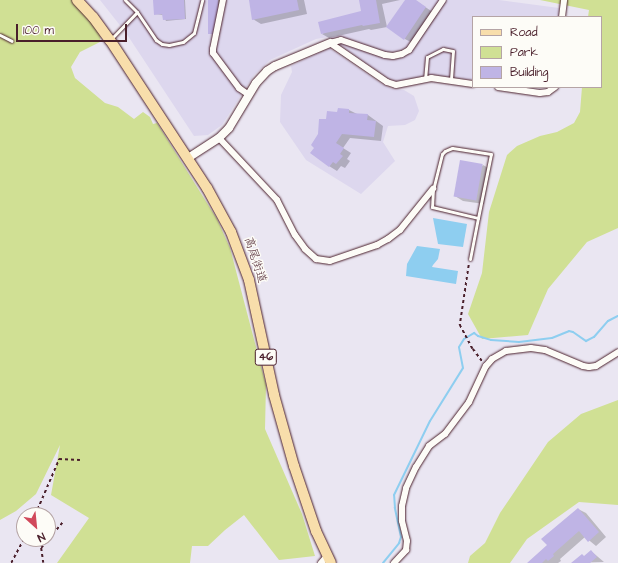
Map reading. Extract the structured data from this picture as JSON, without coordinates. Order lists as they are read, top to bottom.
{
  "streets": {
    "main road": ["高尾街道", "46"]
  },
  "legend": ["Road", "Park", "Building"],
  "scale_bar": "100 m",
  "north": "bottom right"
}
